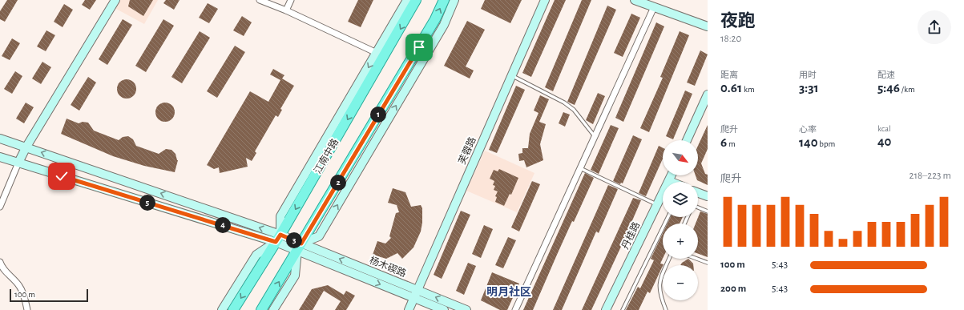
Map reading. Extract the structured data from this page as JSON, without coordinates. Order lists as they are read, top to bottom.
{
  "streets": {
    "main road": [
      "芙蓉路",
      "江南中路",
      "丹桂路",
      "杨木碶路"
    ]
  },
  "crossings": [
    ["芙蓉路", "杨木碶路"]
  ],
  "districts": ["明月社区"],
  "scale_bar": "100 m",
  "north": "bottom right",
  "page": {
    "heading": ["夜跑", "18:20"],
    "stats": [
      ["距离", "0.61 km"],
      ["用时", "3:31"],
      ["配速", "5:46 /km"],
      ["爬升", "6 m"],
      ["心率", "140 bpm"],
      ["kcal", "40"]
    ],
    "pins": [
      "1",
      "2",
      "5",
      "4",
      "3"
    ],
    "map_buttons": ["+", "−"],
    "chart": ["爬升", "218–223 m"],
    "list": [
      {
        "name": "100 m",
        "note": "5:43"
      },
      {
        "name": "200 m",
        "note": "5:43"
      }
    ],
    "scale": "100 m"
  }
}
